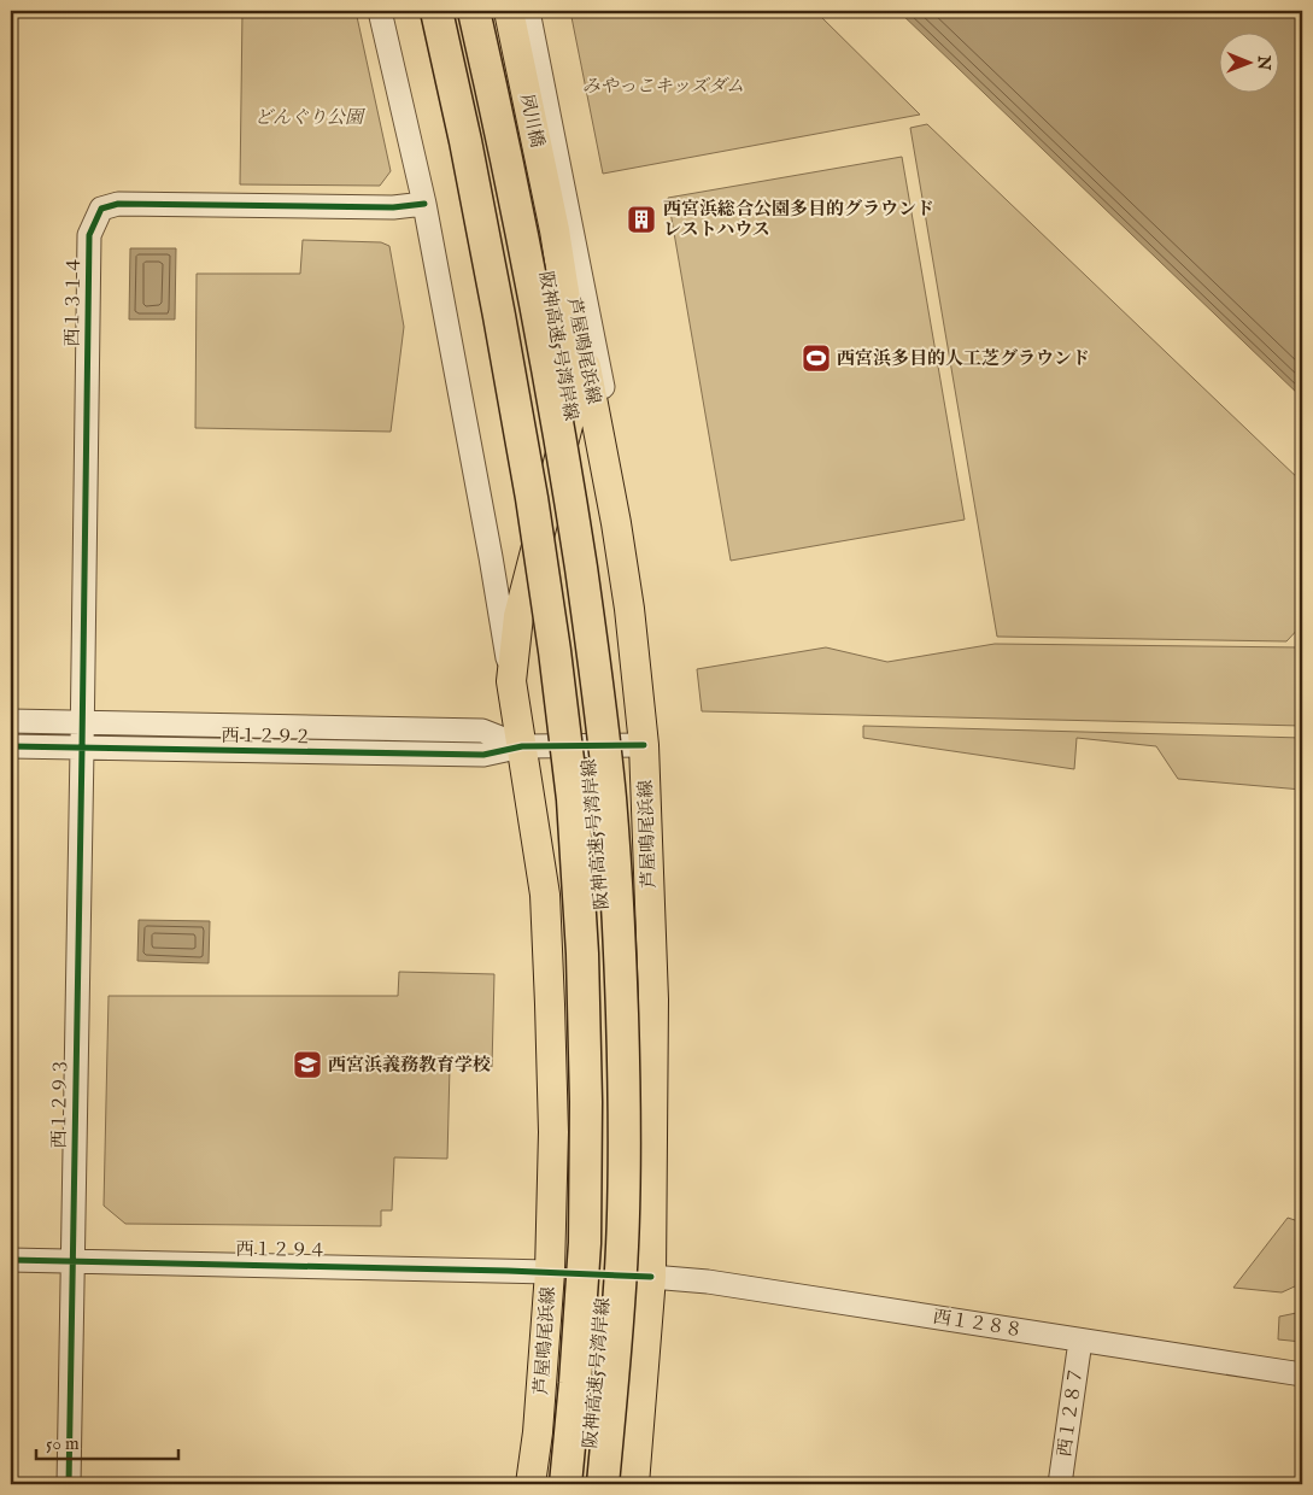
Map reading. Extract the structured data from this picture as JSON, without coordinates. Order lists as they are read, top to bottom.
{
  "streets": {
    "highway": ["阪神高速5号湾岸線"],
    "main road": ["夙川橋", "芦屋鳴尾浜線"],
    "street": [
      "西１３１４",
      "西１２９２",
      "西１２９３",
      "西１２９４",
      "西１２８８",
      "西１２８７"
    ]
  },
  "crossings": [
    ["夙川橋", "芦屋鳴尾浜線"],
    ["西１３１４", "西１２９２"],
    ["西１３１４", "西１２９３"],
    ["芦屋鳴尾浜線", "西１２９２"],
    ["芦屋鳴尾浜線", "西１２９４"],
    ["芦屋鳴尾浜線", "西１２８８"],
    ["西１２９２", "西１２９３"],
    ["西１２９３", "西１２９４"],
    ["西１２８８", "西１２８７"]
  ],
  "parks": ["みやっこキッズダム", "どんぐり公園"],
  "places": {
    "building": ["西宮浜総合公園多目的グラウンド レストハウス"],
    "sports": ["西宮浜多目的人工芝グラウンド"],
    "school or university": ["西宮浜義務教育学校"]
  },
  "scale_bar": "50 m",
  "north": "right"
}
